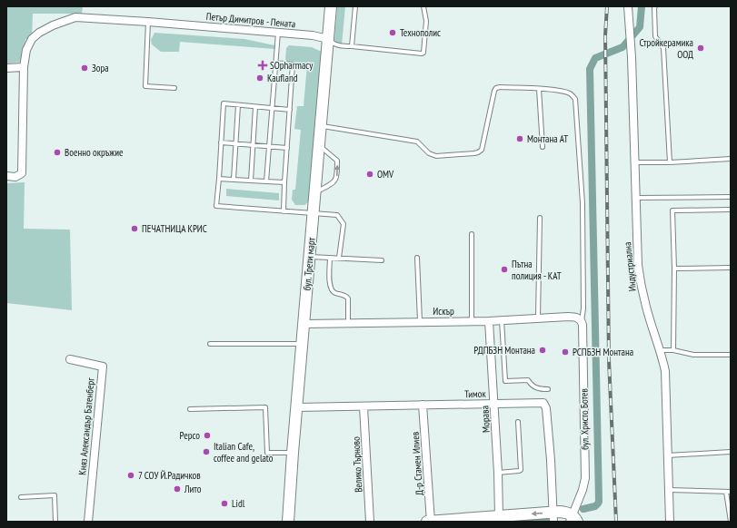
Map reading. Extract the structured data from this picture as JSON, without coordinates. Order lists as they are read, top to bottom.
{
  "streets": {
    "main road": ["бул. Трети март"],
    "street": [
      "Петър Димитров - Пената",
      "Индустриална",
      "Искър",
      "Тимок",
      "Морава",
      "бул. Христо Ботев",
      "Княз Александър Батенберг",
      "Д-р Стамен Илиев",
      "Велико Търново"
    ]
  },
  "crossings": [
    ["Петър Димитров - Пената", "бул. Трети март"],
    ["бул. Трети март", "Искър"],
    ["бул. Трети март", "Тимок"],
    ["Искър", "Морава"],
    ["Искър", "бул. Христо Ботев"],
    ["Тимок", "Морава"],
    ["Тимок", "Д-р Стамен Илиев"],
    ["Тимок", "Велико Търново"]
  ],
  "places": {
    "other": [
      "Технополис",
      "Стройкерамика ООД",
      "Зора",
      "Kaufland",
      "Монтана АТ",
      "Военно окръжие",
      "OMV",
      "ПЕЧАТНИЦА КРИС",
      "Пътна полиция - КАТ",
      "РДПБЗН Монтана",
      "РСПБЗН Монтана",
      "Pepco",
      "Italian Cafe, coffee and gelato",
      "7 СОУ Й.Радичков",
      "Лито",
      "Lidl"
    ],
    "health": ["SOpharmacy"]
  }
}
